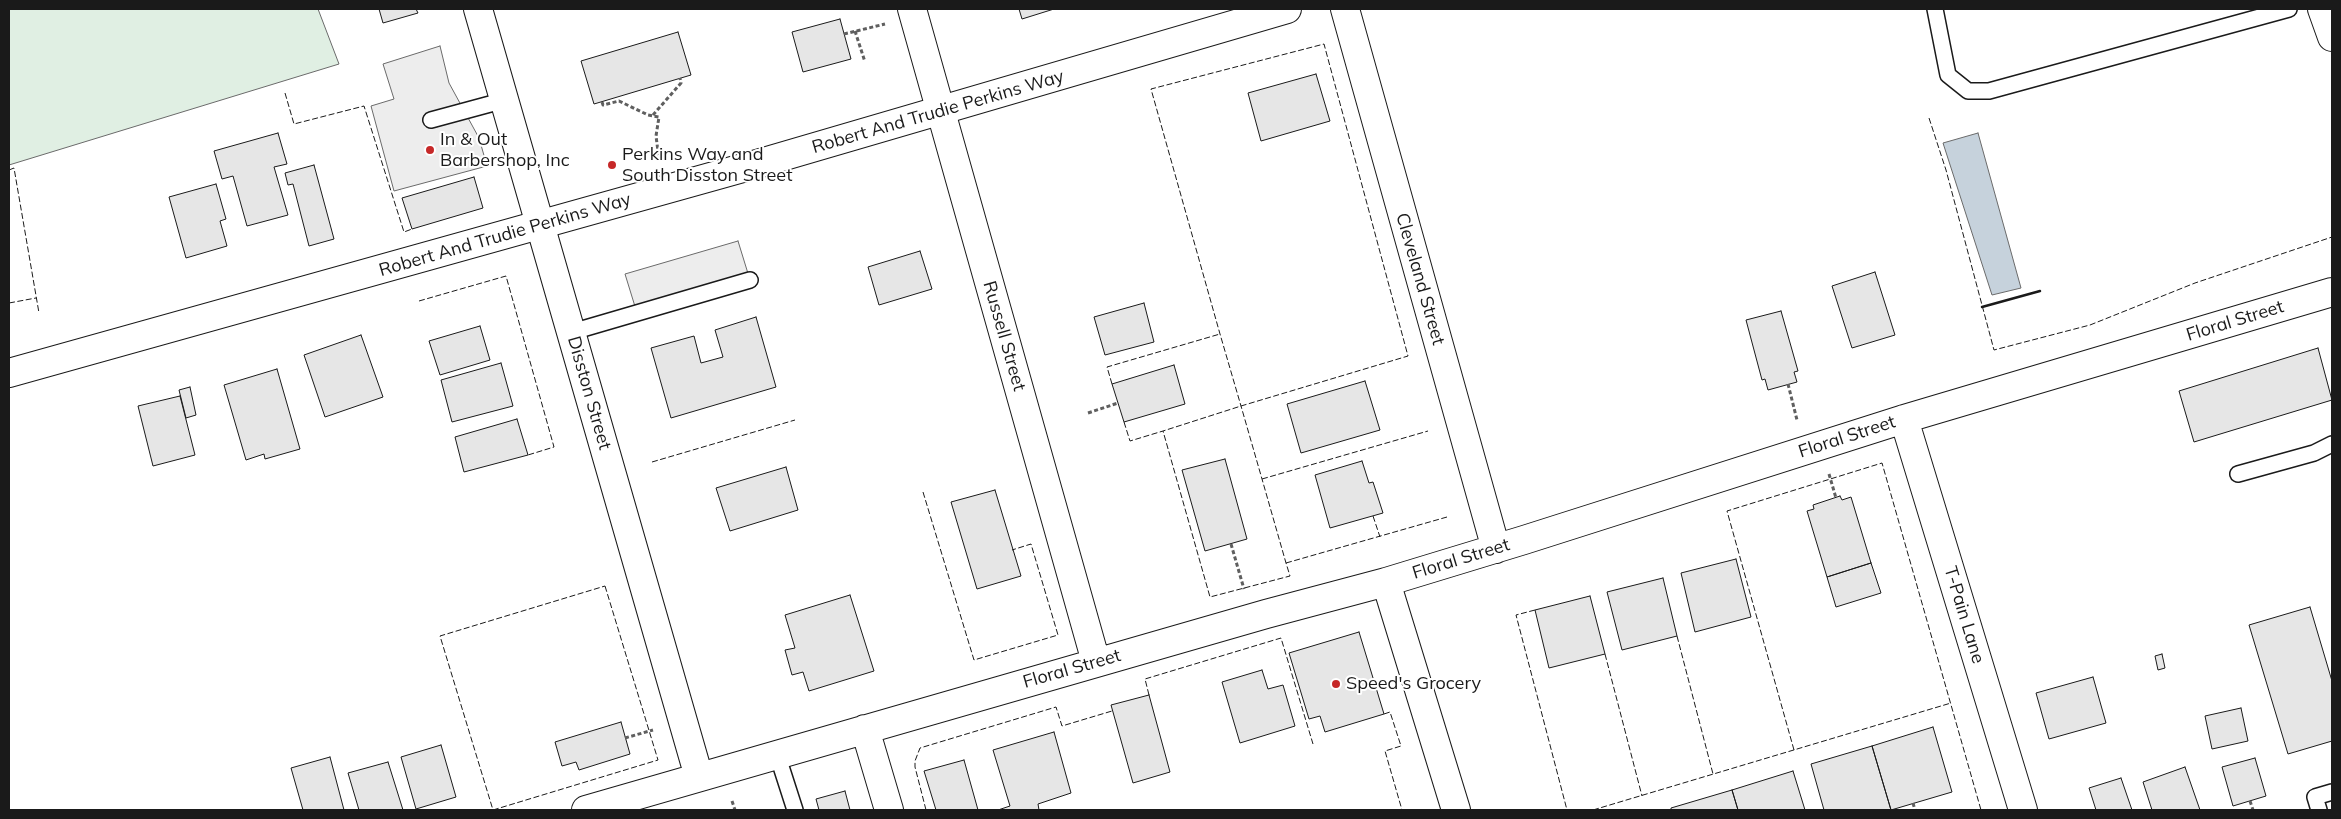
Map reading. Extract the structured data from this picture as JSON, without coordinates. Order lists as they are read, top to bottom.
{
  "streets": {
    "street": [
      "Robert And Trudie Perkins Way",
      "Cleveland Street",
      "Floral Street",
      "Russell Street",
      "Disston Street",
      "T-Pain Lane"
    ]
  },
  "crossings": [
    ["Robert And Trudie Perkins Way", "Russell Street"],
    ["Robert And Trudie Perkins Way", "Disston Street"],
    ["Cleveland Street", "Floral Street"],
    ["Floral Street", "Russell Street"],
    ["Floral Street", "Disston Street"],
    ["Floral Street", "T-Pain Lane"]
  ],
  "places": ["In & Out Barbershop, Inc", "Perkins Way and South Disston Street", "Speed's Grocery"]
}
